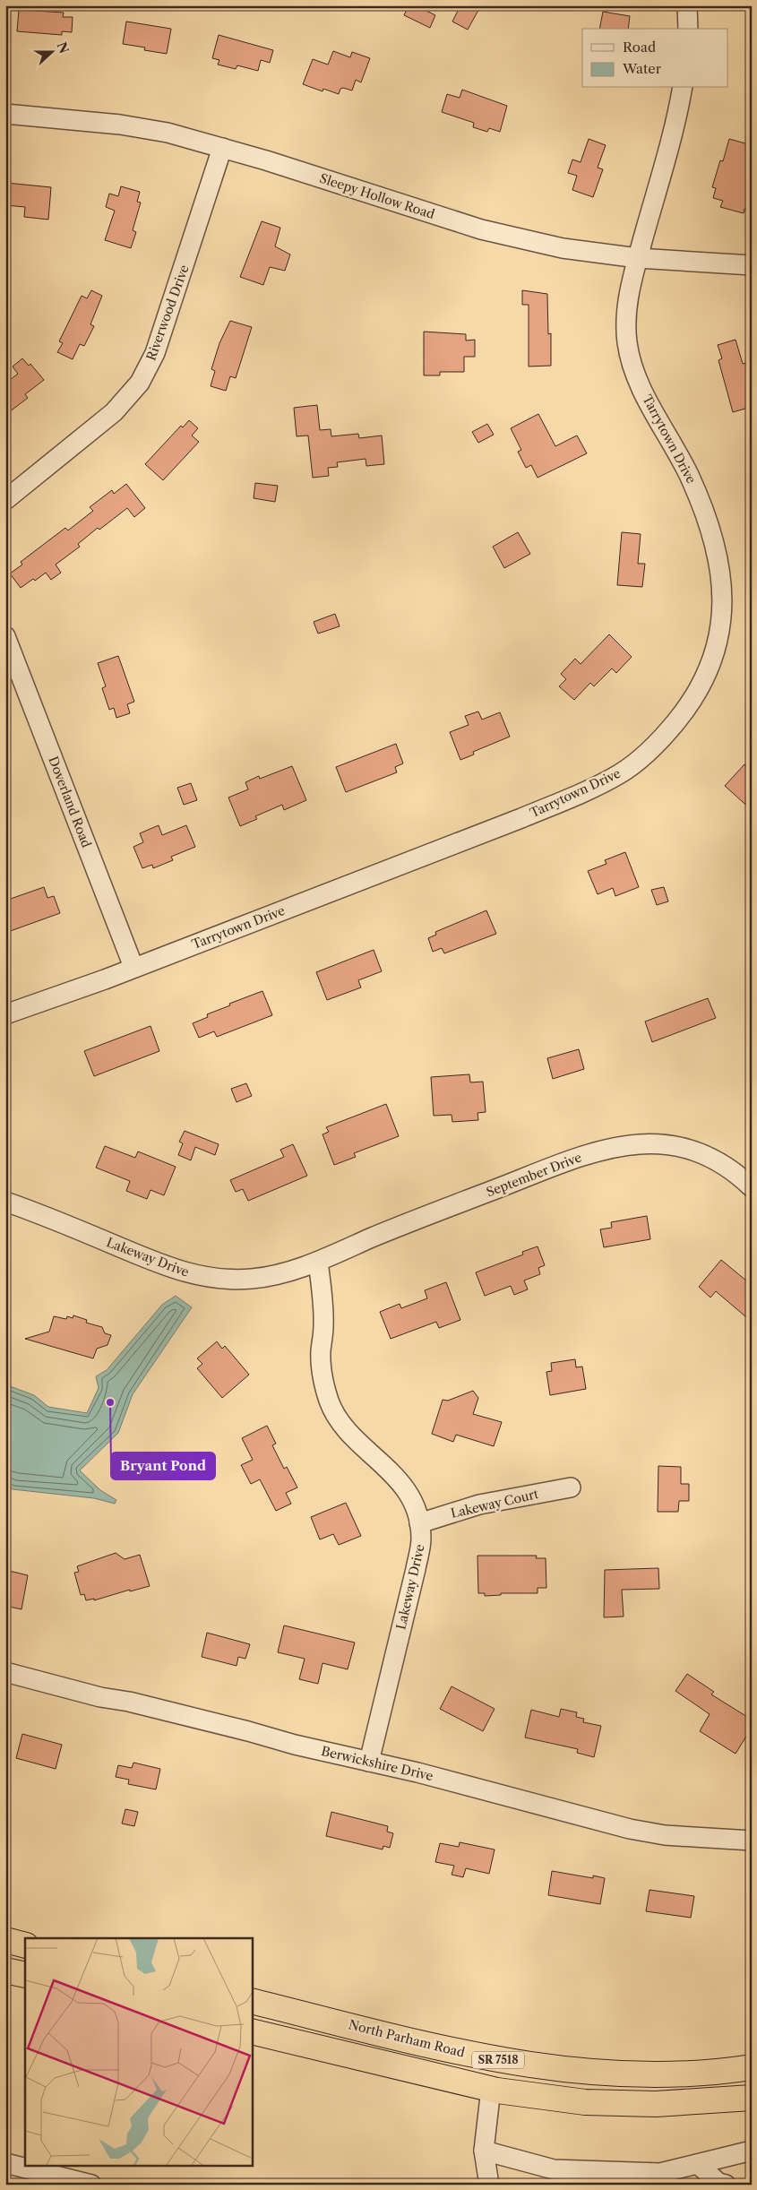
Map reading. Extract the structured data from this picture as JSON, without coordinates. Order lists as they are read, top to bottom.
{
  "streets": {
    "highway": ["North Parham Road", "SR 7518"],
    "street": [
      "Sleepy Hollow Road",
      "Riverwood Drive",
      "Tarrytown Drive",
      "Doverland Road",
      "September Drive",
      "Lakeway Drive",
      "Lakeway Court",
      "Berwickshire Drive"
    ]
  },
  "crossings": [
    ["Sleepy Hollow Road", "Riverwood Drive"],
    ["Sleepy Hollow Road", "Tarrytown Drive"],
    ["Tarrytown Drive", "Doverland Road"],
    ["September Drive", "Lakeway Drive"],
    ["Lakeway Drive", "Lakeway Court"],
    ["Lakeway Drive", "Berwickshire Drive"]
  ],
  "places": ["Bryant Pond"],
  "legend": ["Road", "Water"],
  "north": "right"
}
